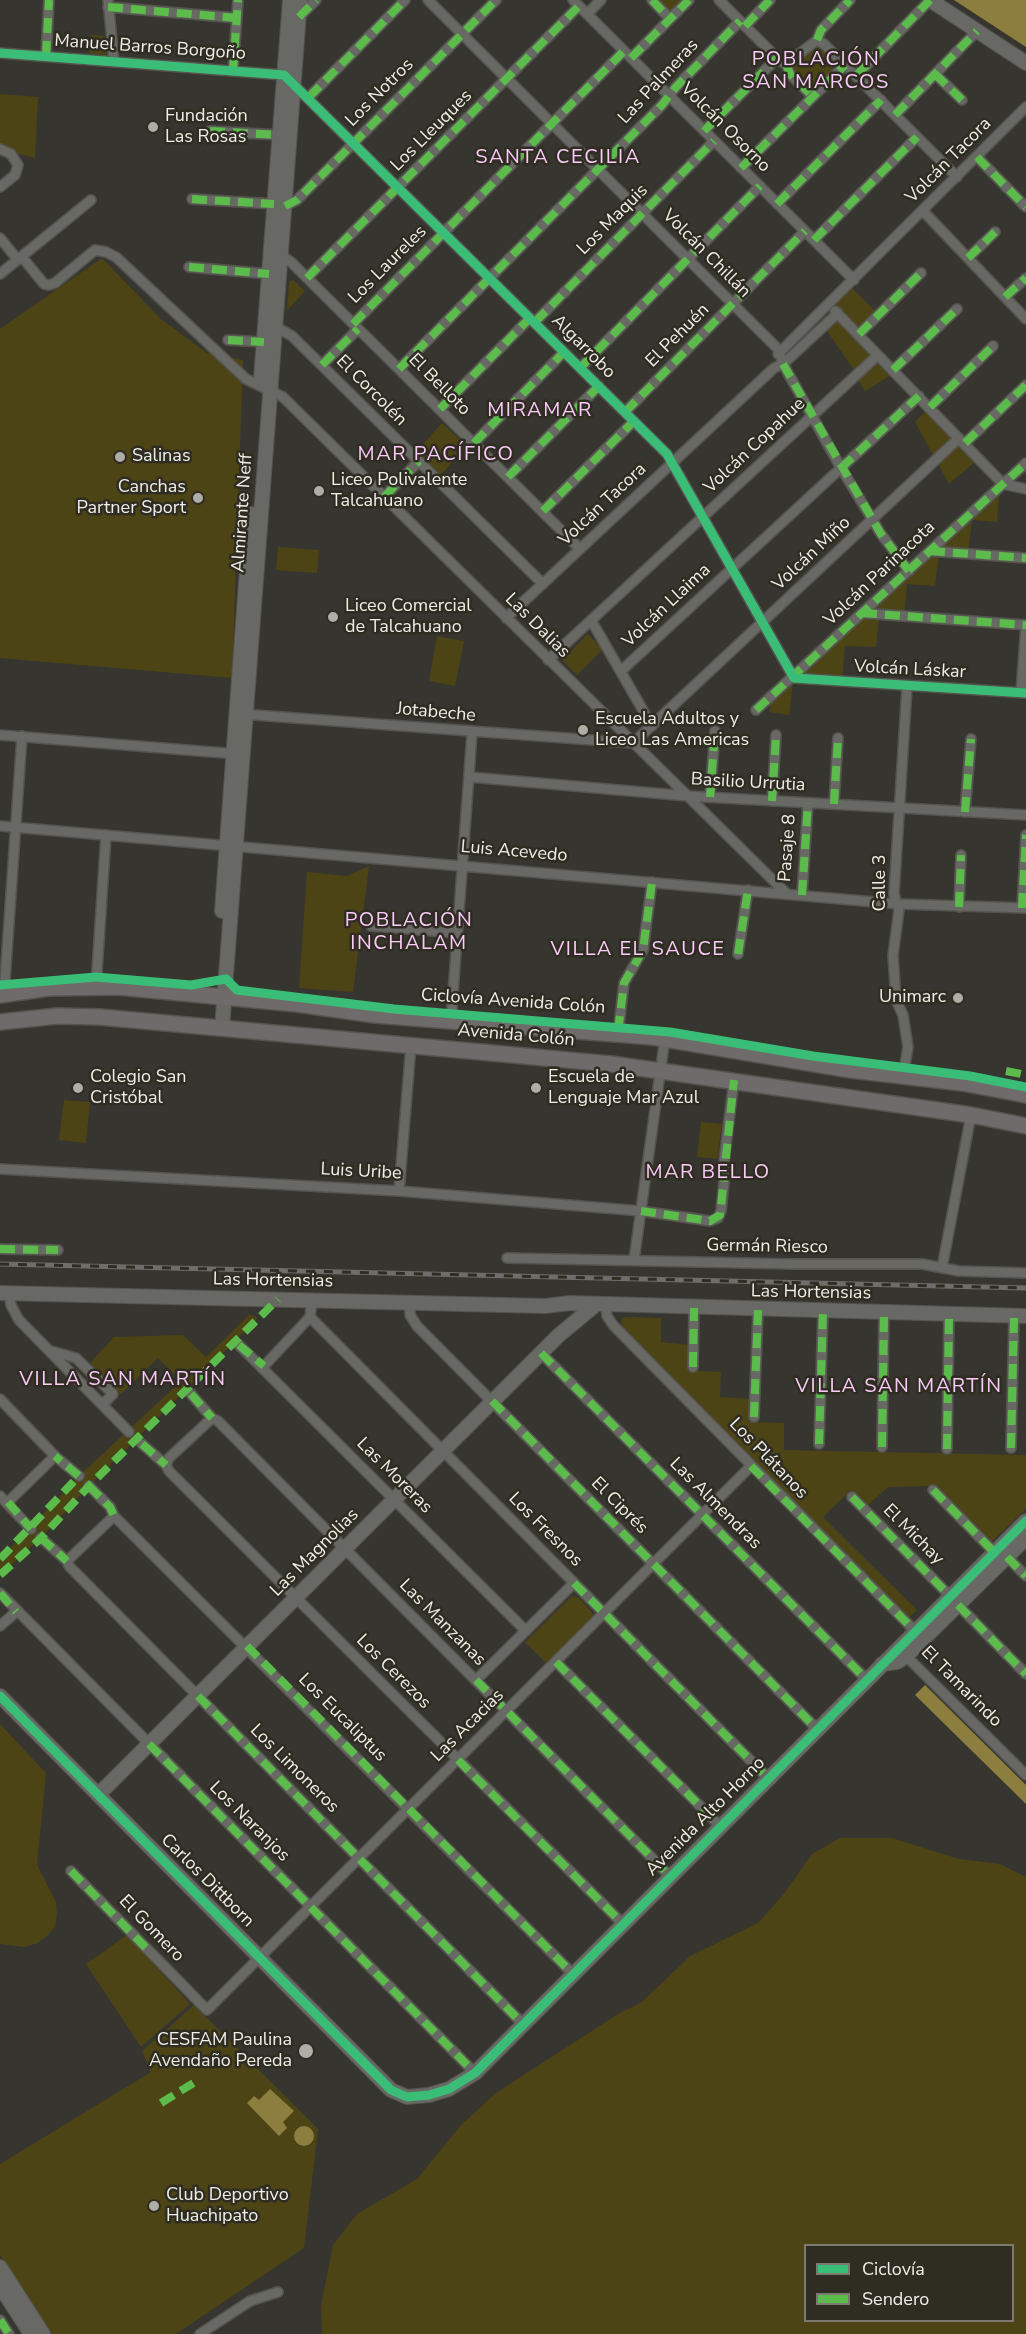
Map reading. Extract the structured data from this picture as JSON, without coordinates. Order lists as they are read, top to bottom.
{
  "streets": {
    "main road": ["Avenida Colón"],
    "street": [
      "Manuel Barros Borgoño",
      "Las Palmeras",
      "Los Notros",
      "Volcán Osorno",
      "Los Lleuques",
      "Volcán Tacora",
      "Los Maquis",
      "Volcán Chillán",
      "Los Laureles",
      "El Pehuén",
      "Algarrobo",
      "El Belloto",
      "El Corcolén",
      "Volcán Copahue",
      "Almirante Neff",
      "Volcán Miño",
      "Volcán Parinacota",
      "Volcán Llaima",
      "Las Dalias",
      "Volcán Láskar",
      "Jotabeche",
      "Basilio Urrutia",
      "Pasaje 8",
      "Luis Acevedo",
      "Calle 3",
      "Luis Uribe",
      "Germán Riesco",
      "Las Hortensias",
      "Los Plátanos",
      "Las Moreras",
      "Las Almendras",
      "El Ciprés",
      "Los Fresnos",
      "El Michay",
      "Las Magnolias",
      "Las Manzanas",
      "Los Cerezos",
      "El Tamarindo",
      "Los Eucaliptus",
      "Las Acacias",
      "Los Limoneros",
      "Avenida Alto Horno",
      "Los Naranjos",
      "Carlos Dittborn",
      "El Gomero"
    ],
    "cycle path": ["Ciclovía Avenida Colón"]
  },
  "crossings": [
    ["Manuel Barros Borgoño", "Algarrobo"],
    ["Manuel Barros Borgoño", "Almirante Neff"],
    ["Las Palmeras", "Volcán Osorno"],
    ["Las Palmeras", "Volcán Chillán"],
    ["Las Palmeras", "Algarrobo"],
    ["Las Palmeras", "El Belloto"],
    ["Los Notros", "Volcán Chillán"],
    ["Los Notros", "Algarrobo"],
    ["Los Notros", "Almirante Neff"],
    ["Volcán Osorno", "Los Lleuques"],
    ["Volcán Osorno", "Volcán Tacora"],
    ["Volcán Osorno", "Los Maquis"],
    ["Volcán Osorno", "Los Laureles"],
    ["Volcán Osorno", "El Pehuén"],
    ["Los Lleuques", "Volcán Chillán"],
    ["Los Lleuques", "Algarrobo"],
    ["Los Lleuques", "El Belloto"],
    ["Volcán Tacora", "Volcán Chillán"],
    ["Volcán Tacora", "Algarrobo"],
    ["Volcán Tacora", "El Belloto"],
    ["Volcán Tacora", "El Corcolén"],
    ["Volcán Tacora", "Las Dalias"],
    ["Los Maquis", "Volcán Chillán"],
    ["Los Maquis", "Algarrobo"],
    ["Los Maquis", "El Belloto"],
    ["Volcán Chillán", "Los Laureles"],
    ["Volcán Chillán", "El Pehuén"],
    ["Los Laureles", "Algarrobo"],
    ["Los Laureles", "El Belloto"],
    ["Los Laureles", "El Corcolén"],
    ["El Pehuén", "Algarrobo"],
    ["Algarrobo", "Volcán Copahue"],
    ["Algarrobo", "Almirante Neff"],
    ["Algarrobo", "Volcán Miño"],
    ["Algarrobo", "Volcán Parinacota"],
    ["Algarrobo", "Volcán Llaima"],
    ["Algarrobo", "Volcán Láskar"],
    ["El Belloto", "Almirante Neff"],
    ["El Corcolén", "Almirante Neff"],
    ["Volcán Copahue", "Las Dalias"],
    ["Almirante Neff", "Las Dalias"],
    ["Almirante Neff", "Jotabeche"],
    ["Almirante Neff", "Luis Acevedo"],
    ["Almirante Neff", "Avenida Colón"],
    ["Volcán Miño", "Las Dalias"],
    ["Volcán Miño", "Jotabeche"],
    ["Volcán Parinacota", "Volcán Láskar"],
    ["Las Dalias", "Jotabeche"],
    ["Las Dalias", "Basilio Urrutia"],
    ["Las Dalias", "Luis Acevedo"],
    ["Volcán Láskar", "Calle 3"],
    ["Basilio Urrutia", "Pasaje 8"],
    ["Basilio Urrutia", "Calle 3"],
    ["Pasaje 8", "Luis Acevedo"],
    ["Luis Acevedo", "Calle 3"],
    ["Calle 3", "Avenida Colón"],
    ["Avenida Colón", "Luis Uribe"],
    ["Las Hortensias", "Los Plátanos"],
    ["Las Hortensias", "El Ciprés"],
    ["Las Hortensias", "Las Magnolias"],
    ["Los Plátanos", "Las Acacias"],
    ["Los Plátanos", "Avenida Alto Horno"],
    ["Las Moreras", "Las Magnolias"],
    ["Las Almendras", "Las Magnolias"],
    ["Las Almendras", "Las Acacias"],
    ["Las Almendras", "Avenida Alto Horno"],
    ["El Ciprés", "Las Magnolias"],
    ["El Ciprés", "Las Acacias"],
    ["El Ciprés", "Avenida Alto Horno"],
    ["Los Fresnos", "Las Magnolias"],
    ["Los Fresnos", "Las Acacias"],
    ["Los Fresnos", "Avenida Alto Horno"],
    ["El Michay", "Avenida Alto Horno"],
    ["Las Magnolias", "Las Manzanas"],
    ["Las Magnolias", "Los Cerezos"],
    ["Las Magnolias", "Los Eucaliptus"],
    ["Las Magnolias", "Los Limoneros"],
    ["Las Magnolias", "Los Naranjos"],
    ["Las Magnolias", "Carlos Dittborn"],
    ["Las Manzanas", "Las Acacias"],
    ["Las Manzanas", "Avenida Alto Horno"],
    ["Los Cerezos", "Las Acacias"],
    ["Los Cerezos", "Avenida Alto Horno"],
    ["El Tamarindo", "Avenida Alto Horno"],
    ["Los Eucaliptus", "Las Acacias"],
    ["Los Eucaliptus", "Avenida Alto Horno"],
    ["Las Acacias", "Los Limoneros"],
    ["Las Acacias", "Los Naranjos"],
    ["Las Acacias", "Carlos Dittborn"],
    ["Las Acacias", "El Gomero"],
    ["Los Limoneros", "Avenida Alto Horno"],
    ["Avenida Alto Horno", "Los Naranjos"],
    ["Avenida Alto Horno", "Carlos Dittborn"]
  ],
  "districts": [
    "POBLACIÓN SAN MARCOS",
    "SANTA CECILIA",
    "MIRAMAR",
    "MAR PACÍFICO",
    "POBLACIÓN INCHALAM",
    "VILLA EL SAUCE",
    "MAR BELLO",
    "VILLA SAN MARTÍN",
    "VILLA SAN MARTÍN"
  ],
  "places": [
    "Fundación Las Rosas",
    "Salinas",
    "Liceo Polivalente Talcahuano",
    "Canchas Partner Sport",
    "Liceo Comercial de Talcahuano",
    "Escuela Adultos y Liceo Las Americas",
    "Unimarc",
    "Colegio San Cristóbal",
    "Escuela de Lenguaje Mar Azul",
    "CESFAM Paulina Avendaño Pereda",
    "Club Deportivo Huachipato"
  ],
  "legend": ["Ciclovía", "Sendero"]
}
